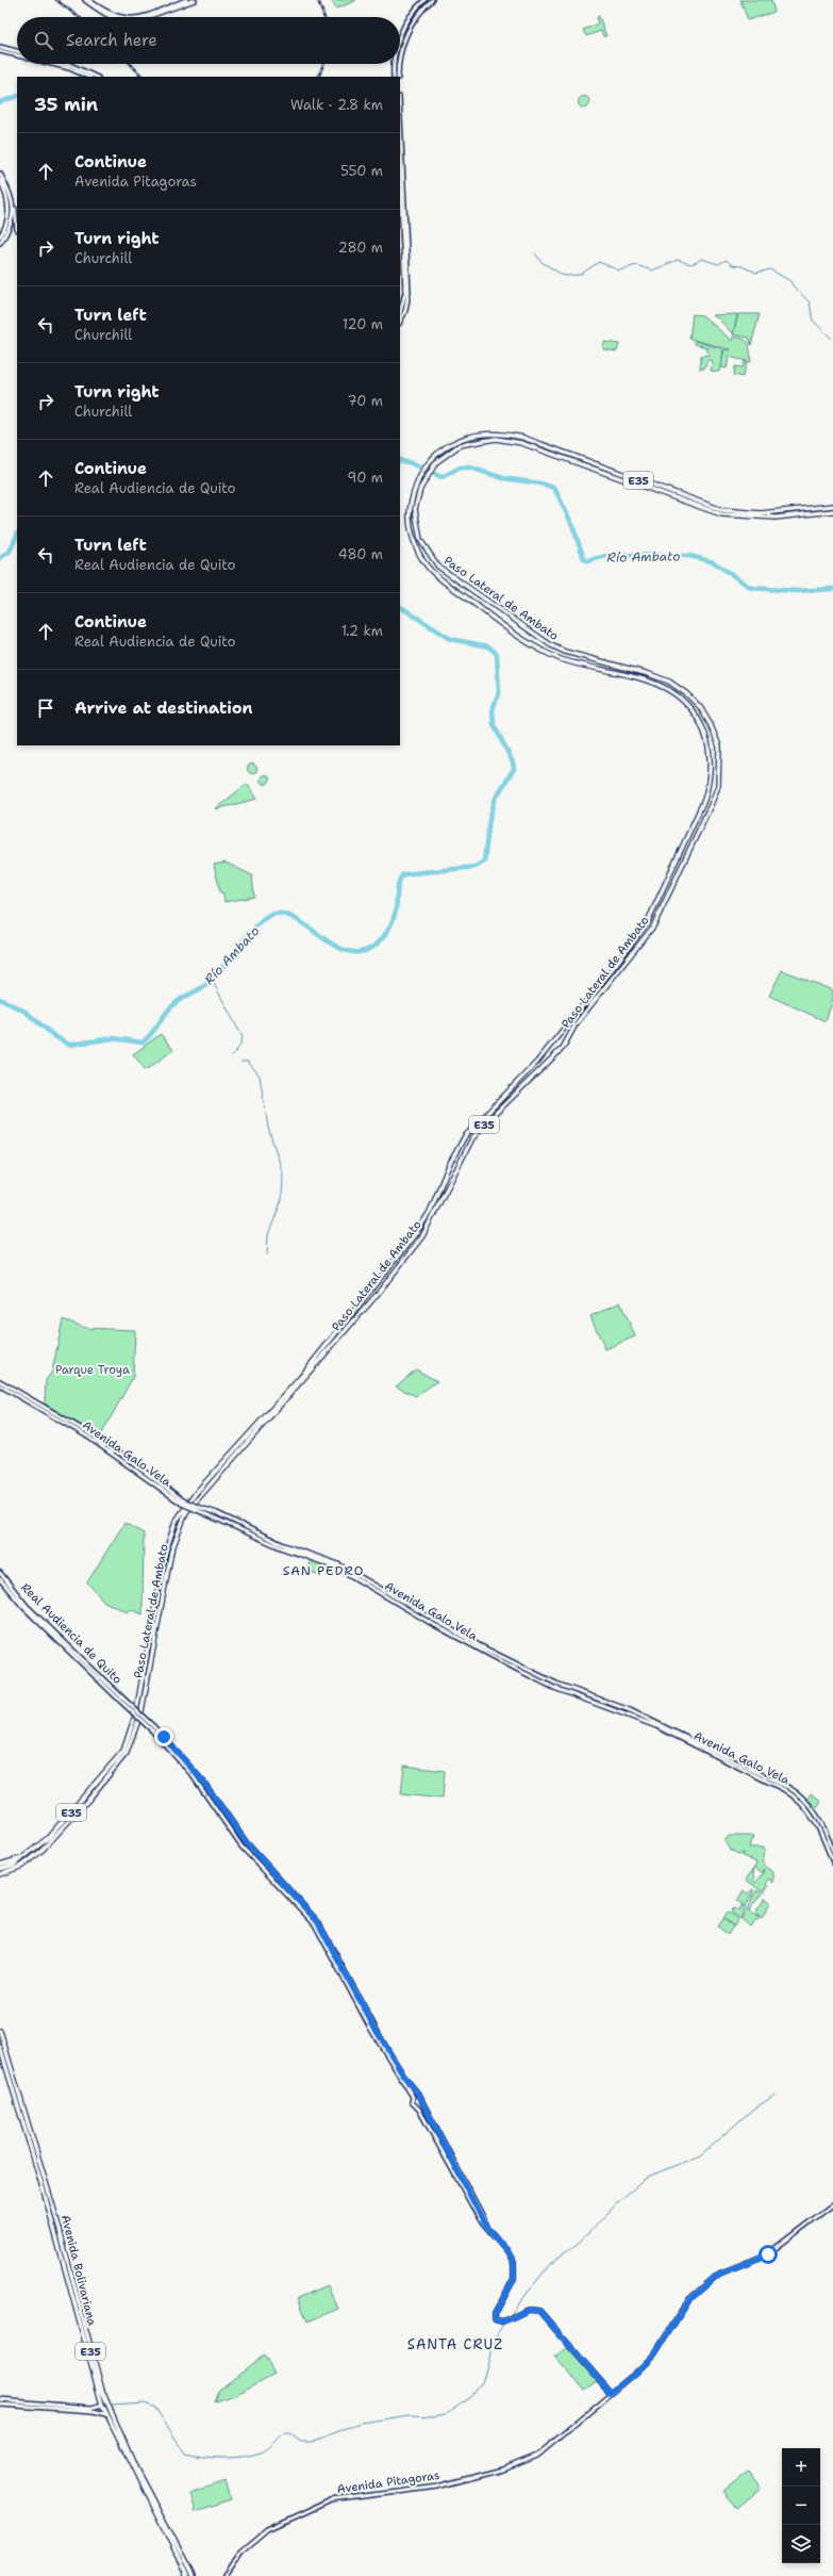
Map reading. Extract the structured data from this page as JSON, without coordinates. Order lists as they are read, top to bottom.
{
  "streets": {
    "highway": ["E35", "Paso Lateral de Ambato", "Avenida Bolivariana"],
    "main road": ["Avenida Galo Vela", "Real Audiencia de Quito", "Avenida Pitagoras"]
  },
  "districts": ["SAN PEDRO", "SANTA CRUZ"],
  "water": ["Río Ambato"],
  "parks": ["Parque Troya"],
  "page": {
    "search": "Search here",
    "heading": ["35 min", "Walk · 2.8 km"],
    "list": [
      ["Continue", "Avenida Pitagoras", "550 m"],
      ["Turn right", "Churchill", "280 m"],
      ["Turn left", "Churchill", "120 m"],
      ["Turn right", "Churchill", "70 m"],
      ["Continue", "Real Audiencia de Quito", "90 m"],
      ["Turn left", "Real Audiencia de Quito", "480 m"],
      ["Continue", "Real Audiencia de Quito", "1.2 km"],
      "Arrive at destination"
    ],
    "map_buttons": ["+", "−"]
  }
}
